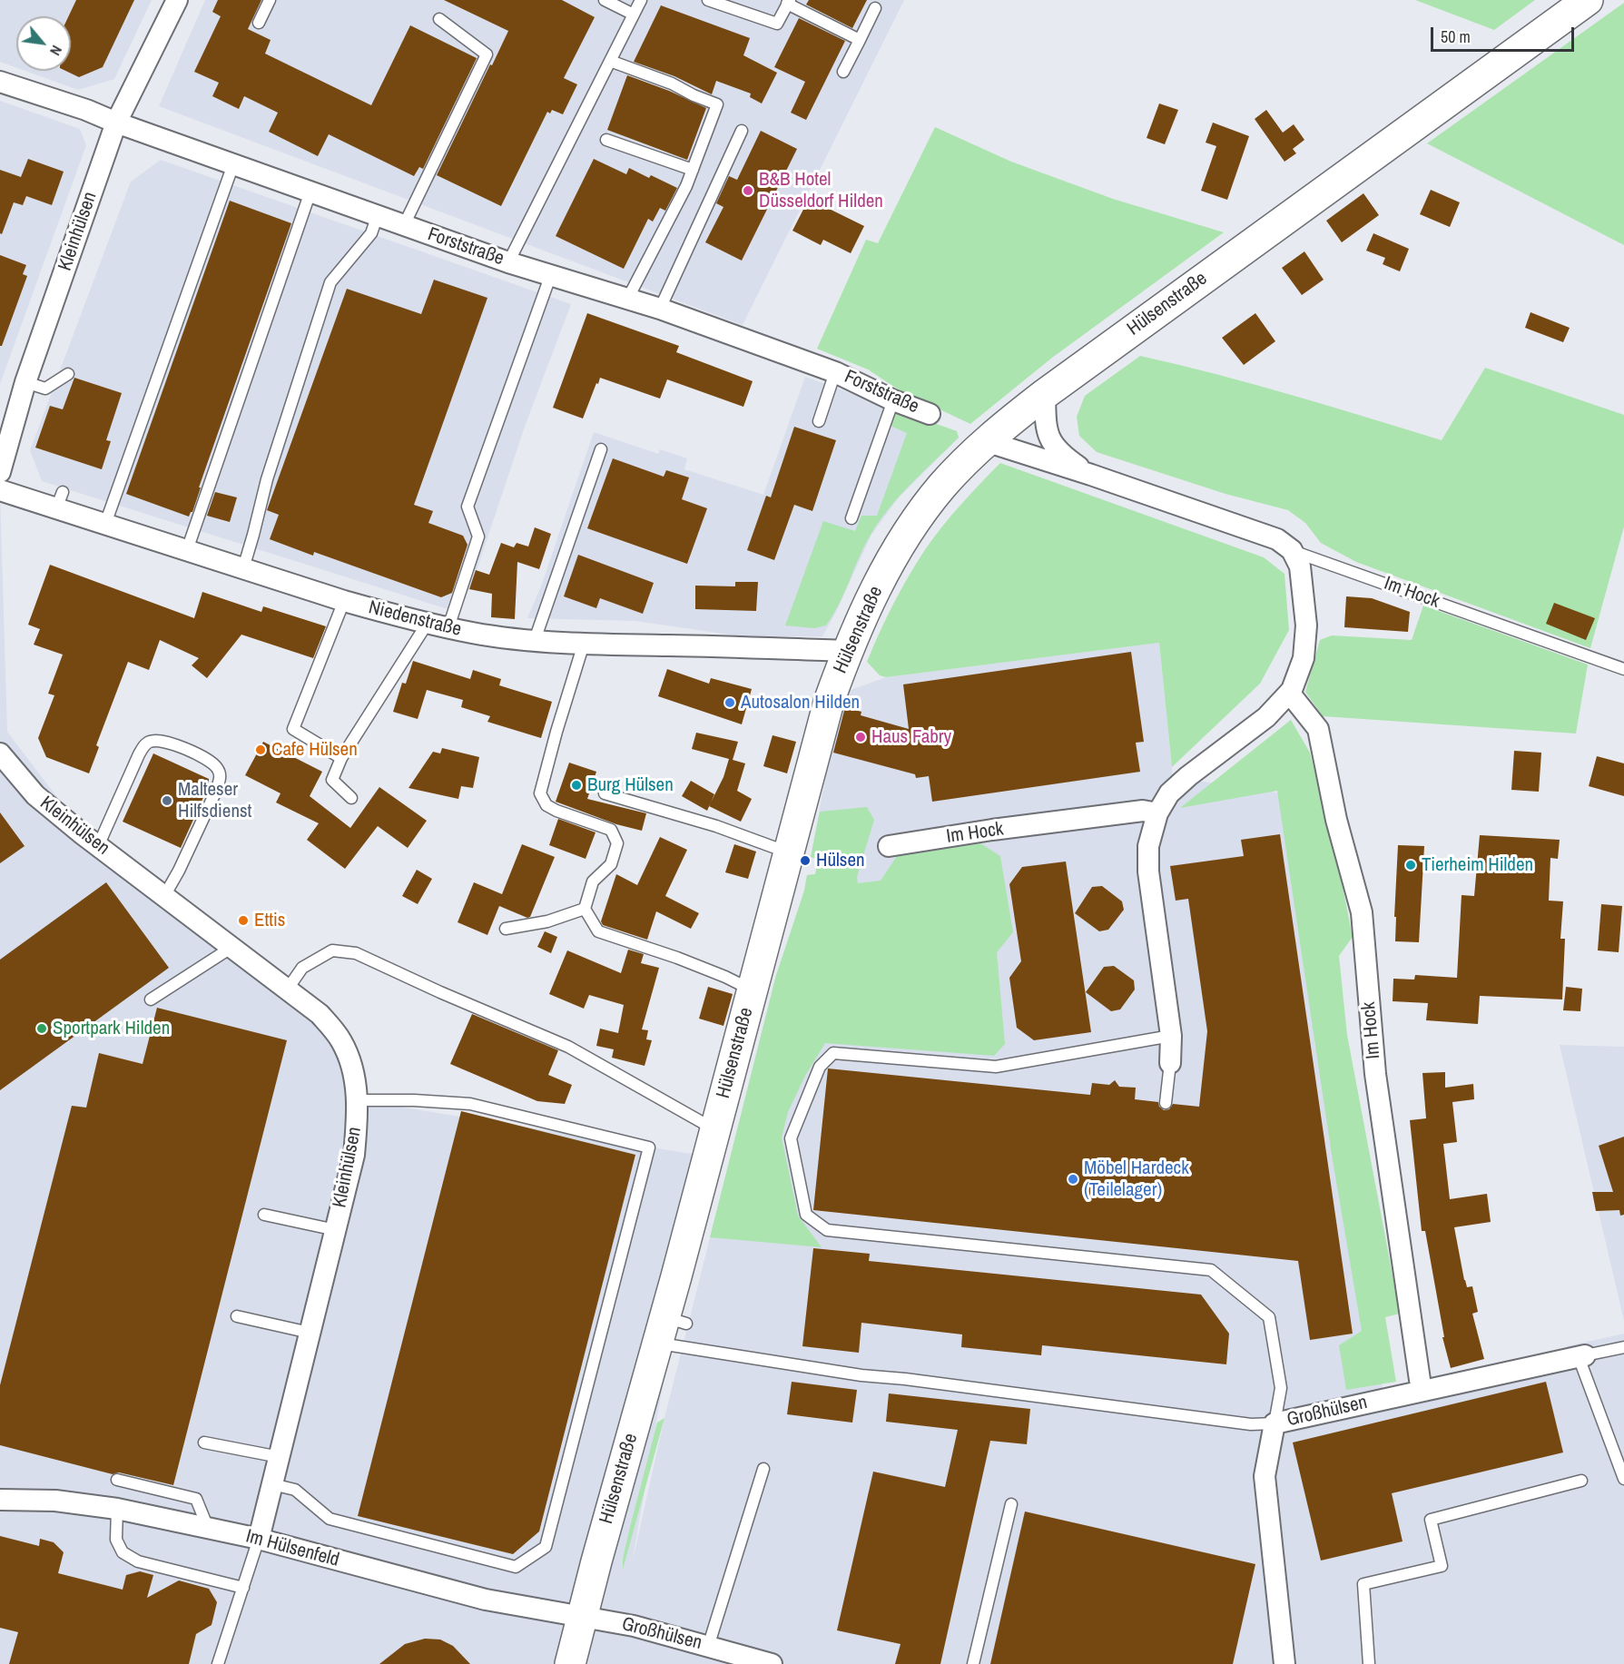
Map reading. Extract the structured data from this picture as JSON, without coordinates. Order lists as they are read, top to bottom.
{
  "streets": {
    "main road": ["Hülsenstraße"],
    "street": [
      "Kleinhülsen",
      "Forststraße",
      "Im Hock",
      "Niedenstraße",
      "Großhülsen",
      "Im Hülsenfeld"
    ]
  },
  "crossings": [
    ["Kleinhülsen", "Forststraße"],
    ["Kleinhülsen", "Im Hülsenfeld"],
    ["Hülsenstraße", "Im Hock"],
    ["Hülsenstraße", "Niedenstraße"],
    ["Hülsenstraße", "Großhülsen"],
    ["Hülsenstraße", "Im Hülsenfeld"],
    ["Großhülsen", "Im Hülsenfeld"]
  ],
  "places": [
    "B&B Hotel Düsseldorf Hilden",
    "Autosalon Hilden",
    "Haus Fabry",
    "Cafe Hülsen",
    "Burg Hülsen",
    "Malteser Hilfsdienst",
    "Hülsen",
    "Tierheim Hilden",
    "Ettis",
    "Sportpark Hilden",
    "Möbel Hardeck (Teilelager)"
  ],
  "scale_bar": "50 m",
  "north": "bottom right"
}
